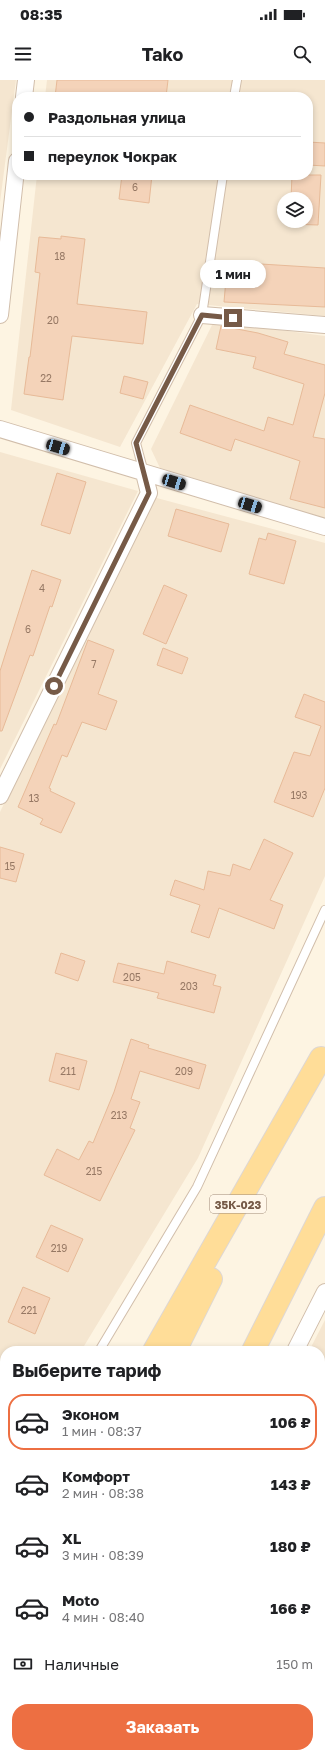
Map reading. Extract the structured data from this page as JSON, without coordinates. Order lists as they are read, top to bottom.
{
  "streets": {
    "main road": ["35К-023"]
  },
  "house_numbers": [
    "6",
    "18",
    "20",
    "22",
    "4",
    "6",
    "7",
    "193",
    "13",
    "15",
    "205",
    "203",
    "211",
    "209",
    "213",
    "215",
    "219",
    "221"
  ],
  "page": {
    "status": "08:35",
    "header": "Tako",
    "banner": ["Раздольная улица", "переулок Чокрак"],
    "bubble": "1 мин",
    "heading": "Выберите тариф",
    "list": [
      {
        "name": "Эконом",
        "note": "1 мин · 08:37",
        "value": "106 ₽"
      },
      {
        "name": "Комфорт",
        "note": "2 мин · 08:38",
        "value": "143 ₽"
      },
      {
        "name": "XL",
        "note": "3 мин · 08:39",
        "value": "180 ₽"
      },
      {
        "name": "Moto",
        "note": "4 мин · 08:40",
        "value": "166 ₽"
      }
    ],
    "pay": ["Наличные", "150 m"],
    "buttons": "Заказать"
  }
}
